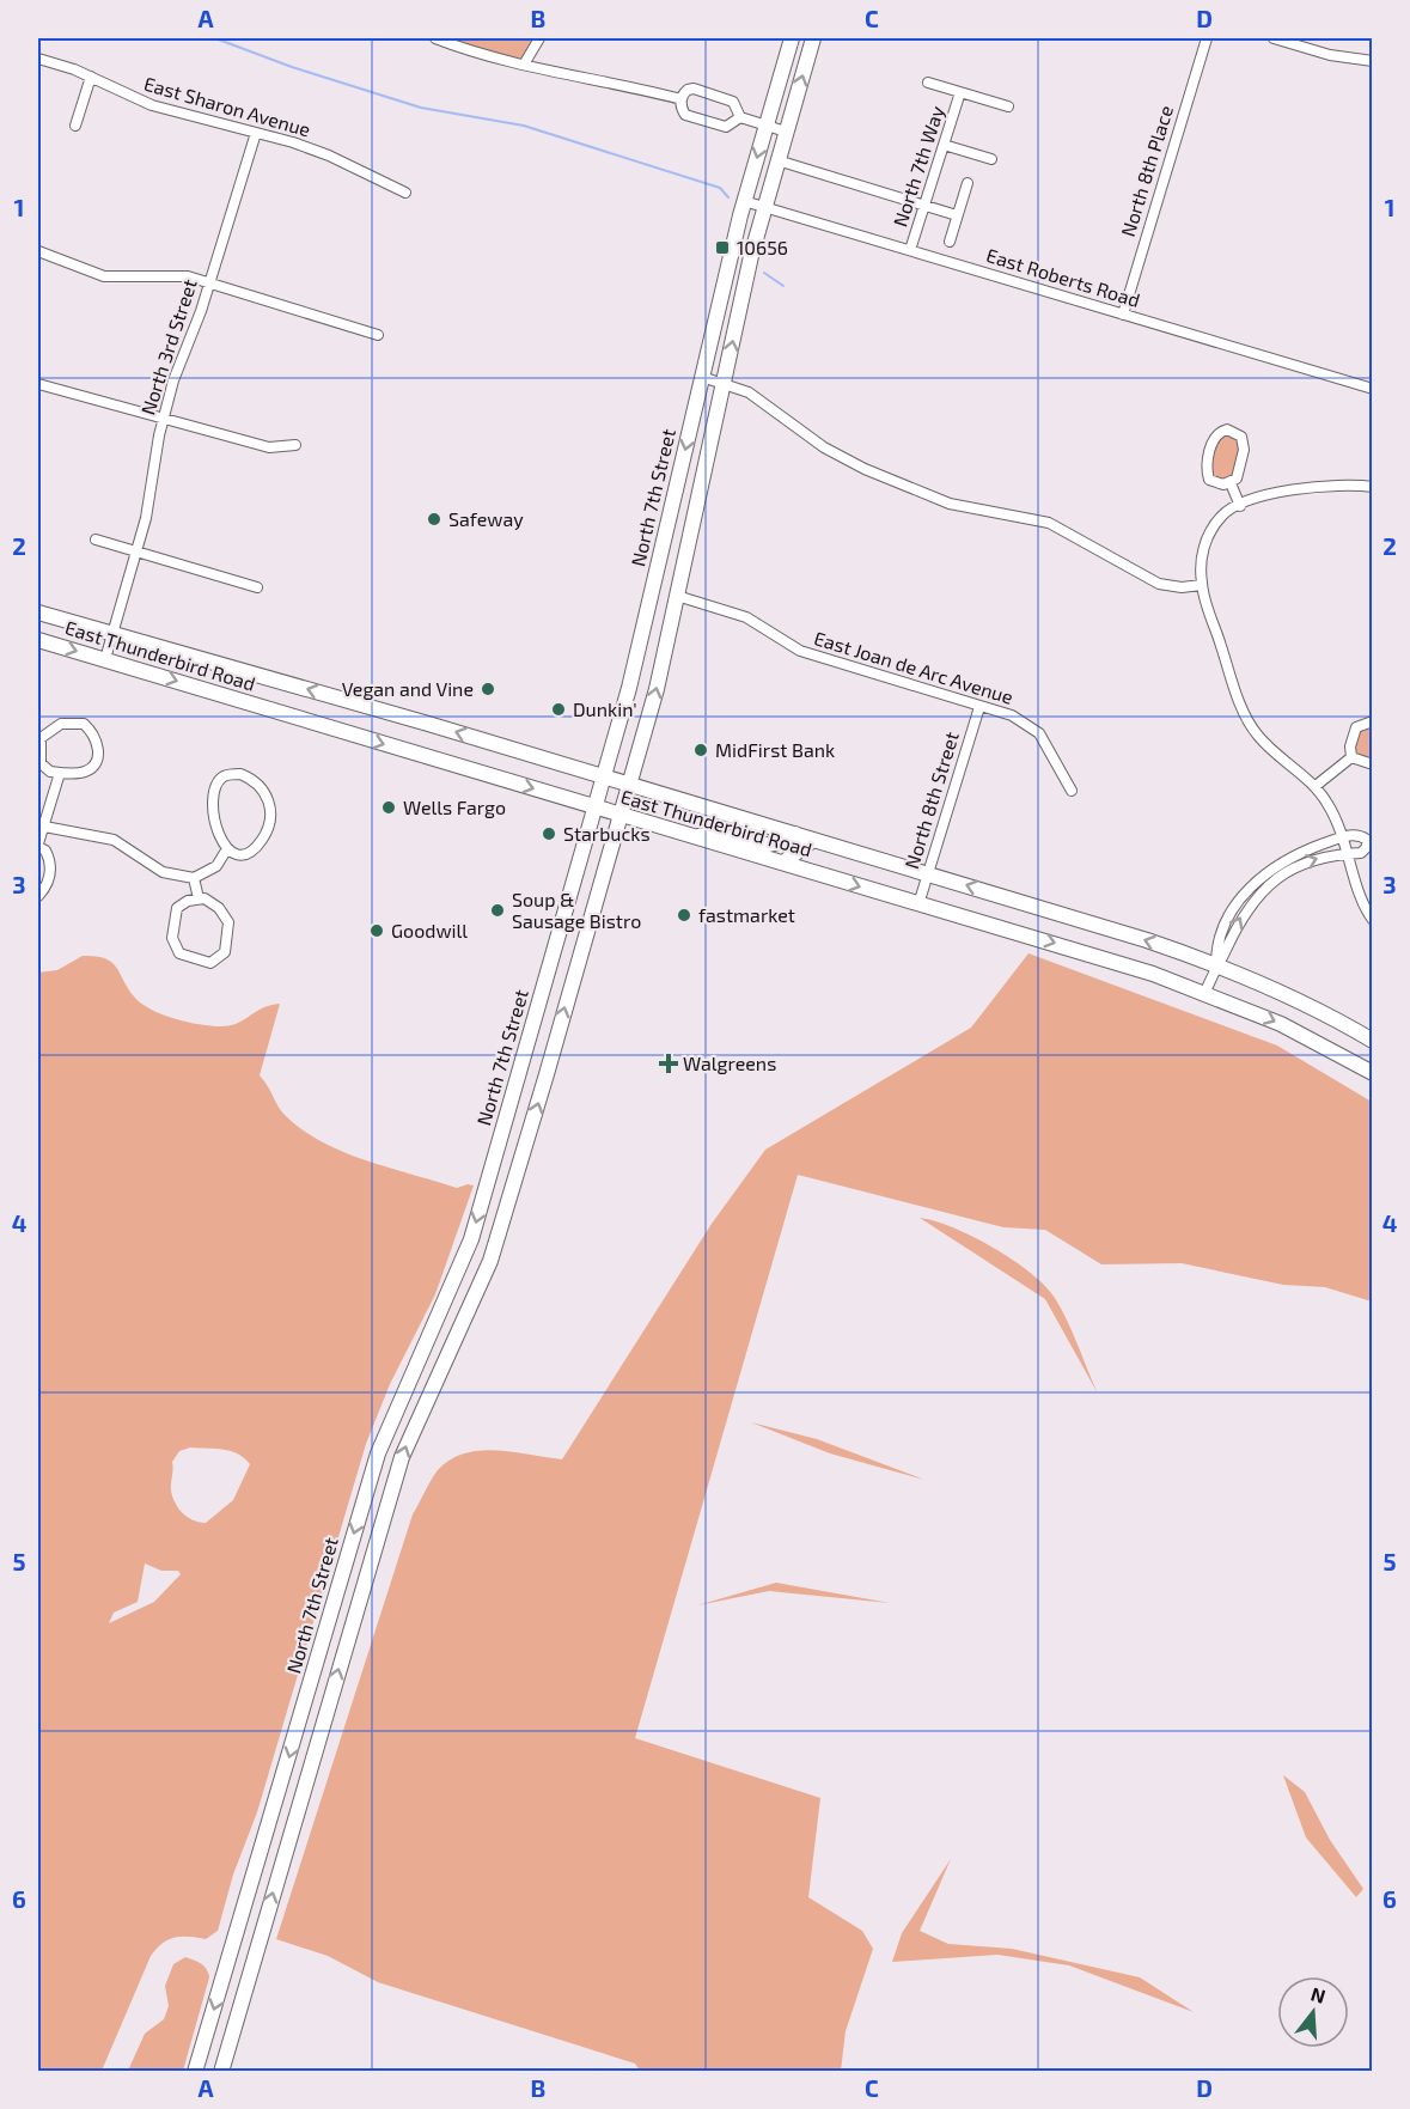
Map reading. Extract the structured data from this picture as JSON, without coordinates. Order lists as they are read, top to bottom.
{
  "streets": {
    "main road": ["North 7th Street", "East Thunderbird Road"],
    "street": [
      "East Sharon Avenue",
      "North 7th Way",
      "North 8th Place",
      "East Roberts Road",
      "North 3rd Street",
      "East Joan de Arc Avenue",
      "North 8th Street"
    ]
  },
  "crossings": [
    ["East Sharon Avenue", "North 3rd Street"],
    ["North 7th Way", "East Roberts Road"],
    ["North 8th Place", "East Roberts Road"],
    ["East Roberts Road", "North 7th Street"],
    ["North 3rd Street", "East Thunderbird Road"],
    ["North 7th Street", "East Thunderbird Road"],
    ["East Thunderbird Road", "North 8th Street"],
    ["East Joan de Arc Avenue", "North 8th Street"]
  ],
  "places": {
    "transit": ["10656"],
    "other": [
      "Safeway",
      "Vegan and Vine",
      "Dunkin'",
      "MidFirst Bank",
      "Wells Fargo",
      "Starbucks",
      "Soup & Sausage Bistro",
      "fastmarket",
      "Goodwill"
    ],
    "health": ["Walgreens"]
  },
  "north": "top",
  "grid": {
    "columns": [
      "A",
      "B",
      "C",
      "D"
    ],
    "rows": [
      "1",
      "2",
      "3",
      "4",
      "5",
      "6"
    ]
  }
}
